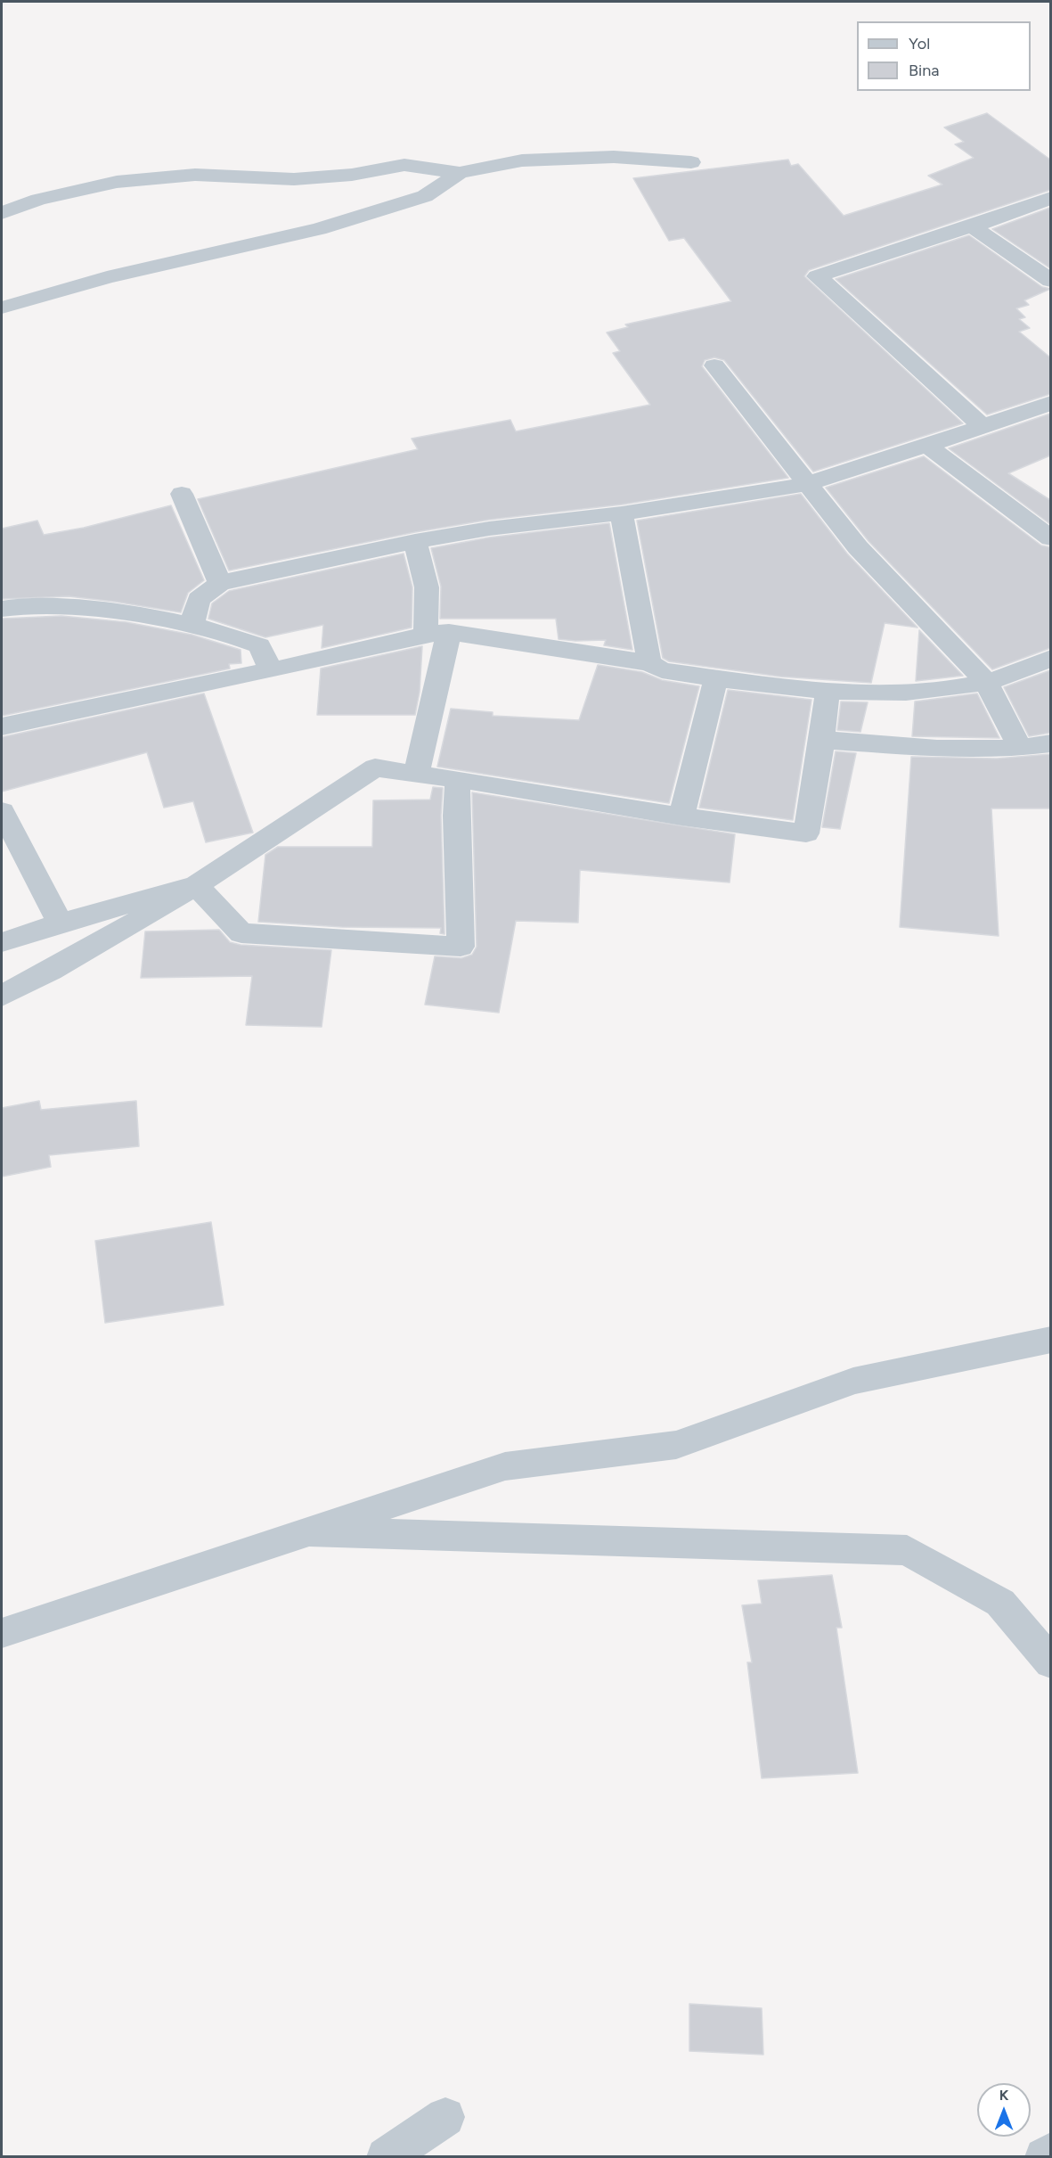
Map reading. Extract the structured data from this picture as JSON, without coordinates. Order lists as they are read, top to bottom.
{
  "legend": ["Yol", "Bina"],
  "north": "top"
}
